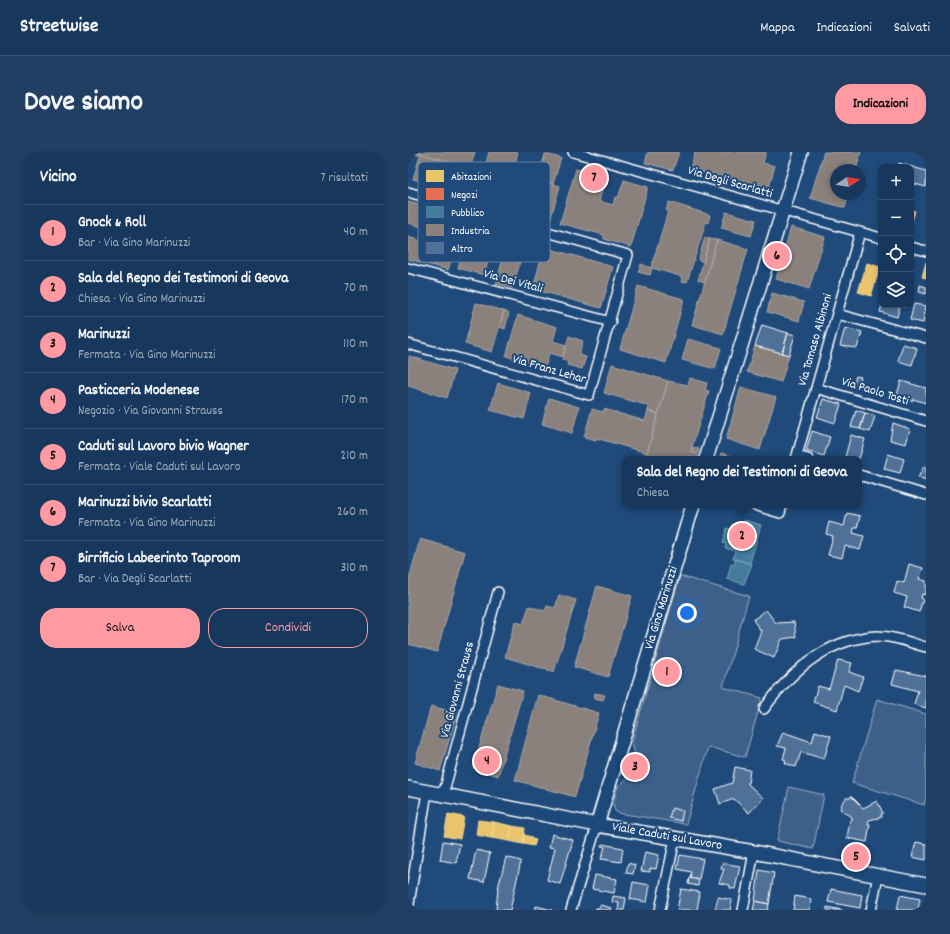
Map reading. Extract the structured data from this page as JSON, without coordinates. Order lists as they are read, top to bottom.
{
  "streets": {
    "street": [
      "Via Degli Scarlatti",
      "Via Dei Vitali",
      "Via Tomaso Albinoni",
      "Via Franz Lehar",
      "Via Paolo Tosti",
      "Via Gino Marinuzzi",
      "Via Giovanni Strauss",
      "Viale Caduti sul Lavoro"
    ]
  },
  "crossings": [
    ["Via Degli Scarlatti", "Via Tomaso Albinoni"],
    ["Via Dei Vitali", "Via Franz Lehar"],
    ["Via Tomaso Albinoni", "Via Paolo Tosti"],
    ["Via Gino Marinuzzi", "Viale Caduti sul Lavoro"],
    ["Via Giovanni Strauss", "Viale Caduti sul Lavoro"]
  ],
  "legend": [
    "Abitazioni",
    "Negozi",
    "Pubblico",
    "Industria",
    "Altro"
  ],
  "north": "right",
  "page": {
    "header": "Streetwise",
    "nav": ["Mappa", "Indicazioni", "Salvati"],
    "title": "Dove siamo",
    "buttons": [
      "Indicazioni",
      ["Salva", "Condividi"]
    ],
    "heading": ["Vicino", "7 risultati"],
    "pins": [
      "7",
      "6",
      "2",
      "1",
      "4",
      "3",
      "5"
    ],
    "map_buttons": ["+", "−"],
    "list": [
      {
        "mark": "1",
        "name": "Gnock & Roll",
        "note": "Bar · Via Gino Marinuzzi",
        "value": "40 m"
      },
      {
        "mark": "2",
        "name": "Sala del Regno dei Testimoni di Geova",
        "note": "Chiesa · Via Gino Marinuzzi",
        "value": "70 m"
      },
      {
        "mark": "3",
        "name": "Marinuzzi",
        "note": "Fermata · Via Gino Marinuzzi",
        "value": "110 m"
      },
      {
        "mark": "4",
        "name": "Pasticceria Modenese",
        "note": "Negozio · Via Giovanni Strauss",
        "value": "170 m"
      },
      {
        "mark": "5",
        "name": "Caduti sul Lavoro bivio Wagner",
        "note": "Fermata · Viale Caduti sul Lavoro",
        "value": "210 m"
      },
      {
        "mark": "6",
        "name": "Marinuzzi bivio Scarlatti",
        "note": "Fermata · Via Gino Marinuzzi",
        "value": "260 m"
      },
      {
        "mark": "7",
        "name": "Birrificio Labeerinto Taproom",
        "note": "Bar · Via Degli Scarlatti",
        "value": "310 m"
      }
    ],
    "popup": ["Sala del Regno dei Testimoni di Geova", "Chiesa"]
  }
}
